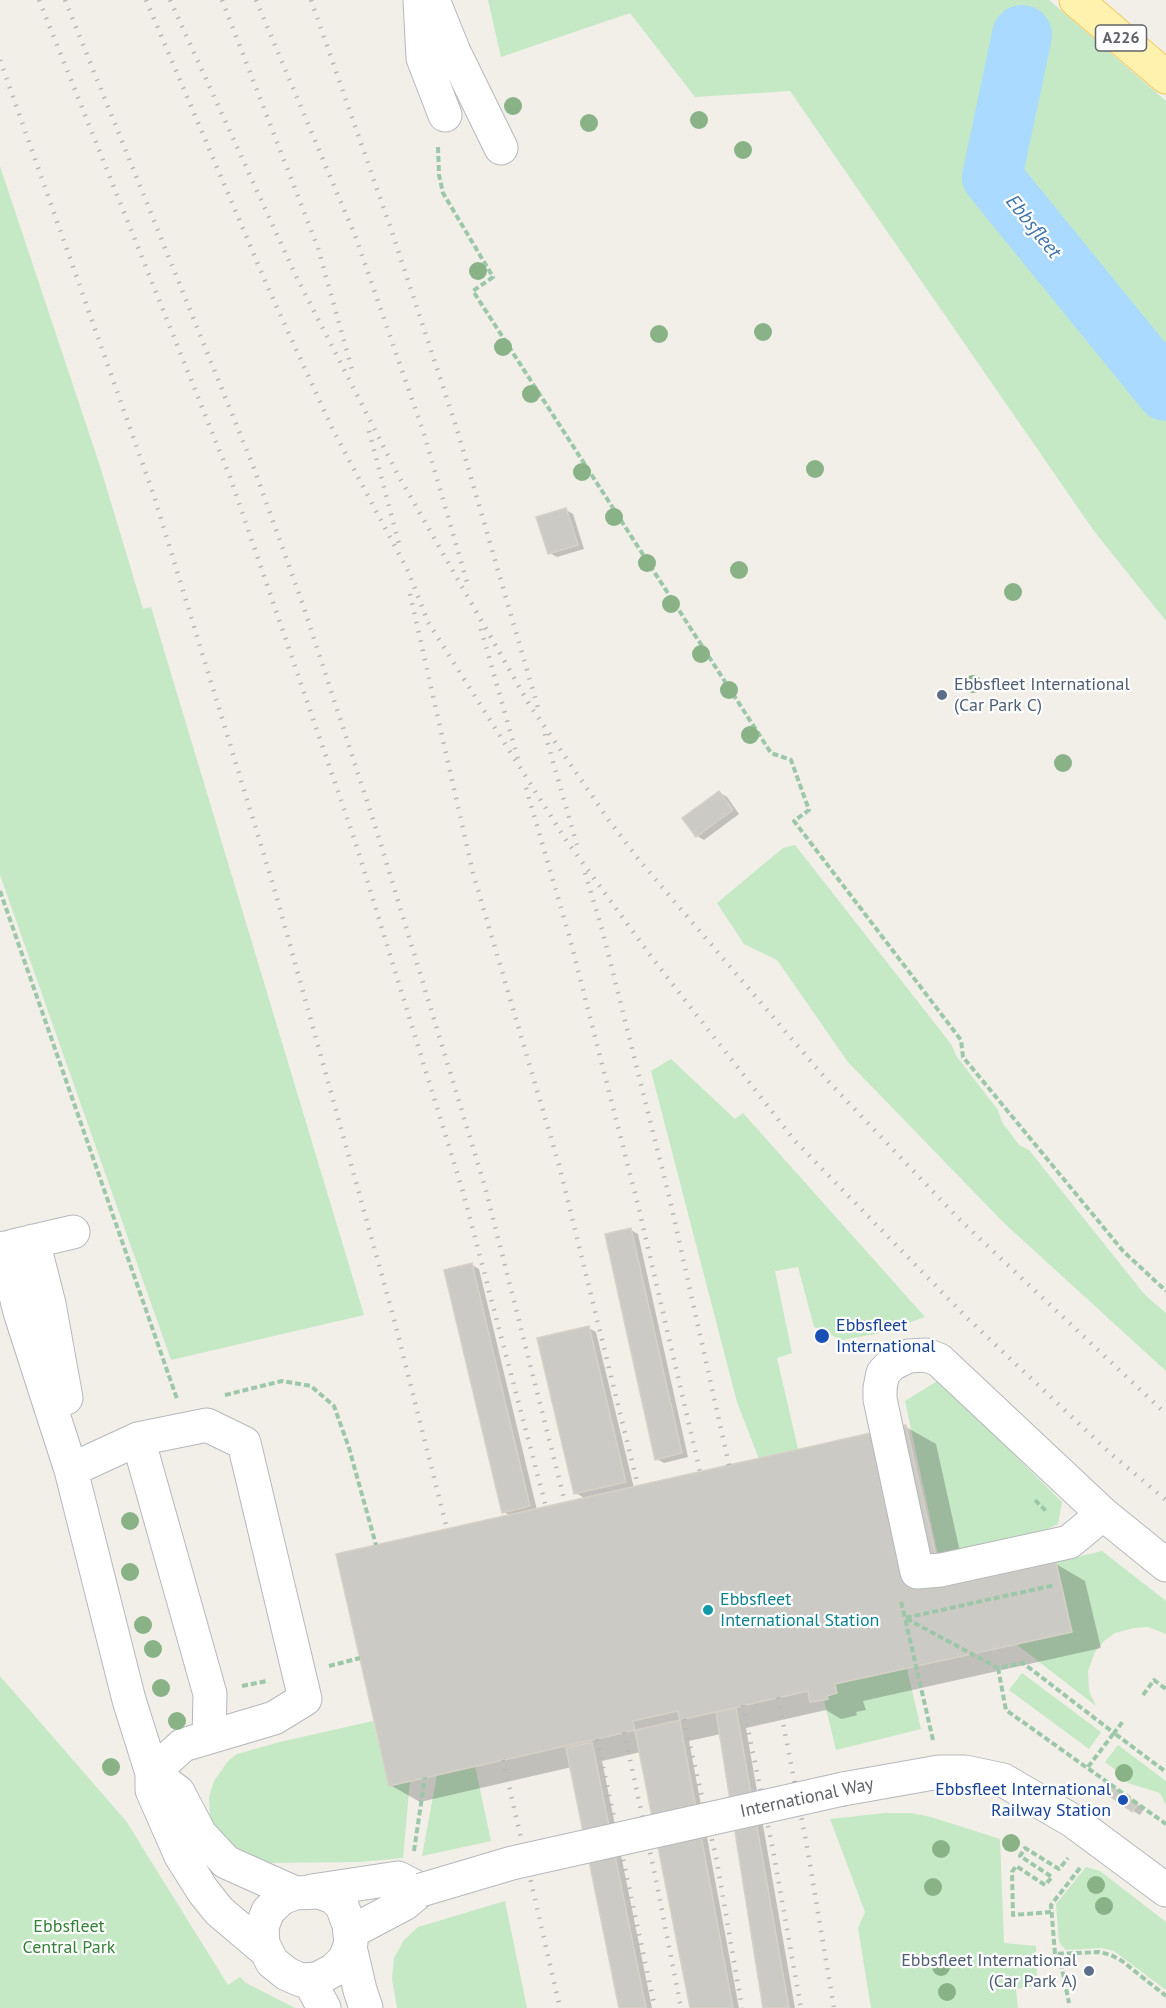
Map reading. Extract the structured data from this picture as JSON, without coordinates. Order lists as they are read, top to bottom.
{
  "streets": {
    "main road": ["A226"],
    "street": ["International Way"]
  },
  "water": ["Ebbsfleet"],
  "parks": ["Ebbsfleet Central Park"],
  "places": [
    "Ebbsfleet International (Car Park C)",
    "Ebbsfleet International",
    "Ebbsfleet International Station",
    "Ebbsfleet International Railway Station",
    "Ebbsfleet International (Car Park A)"
  ]
}
